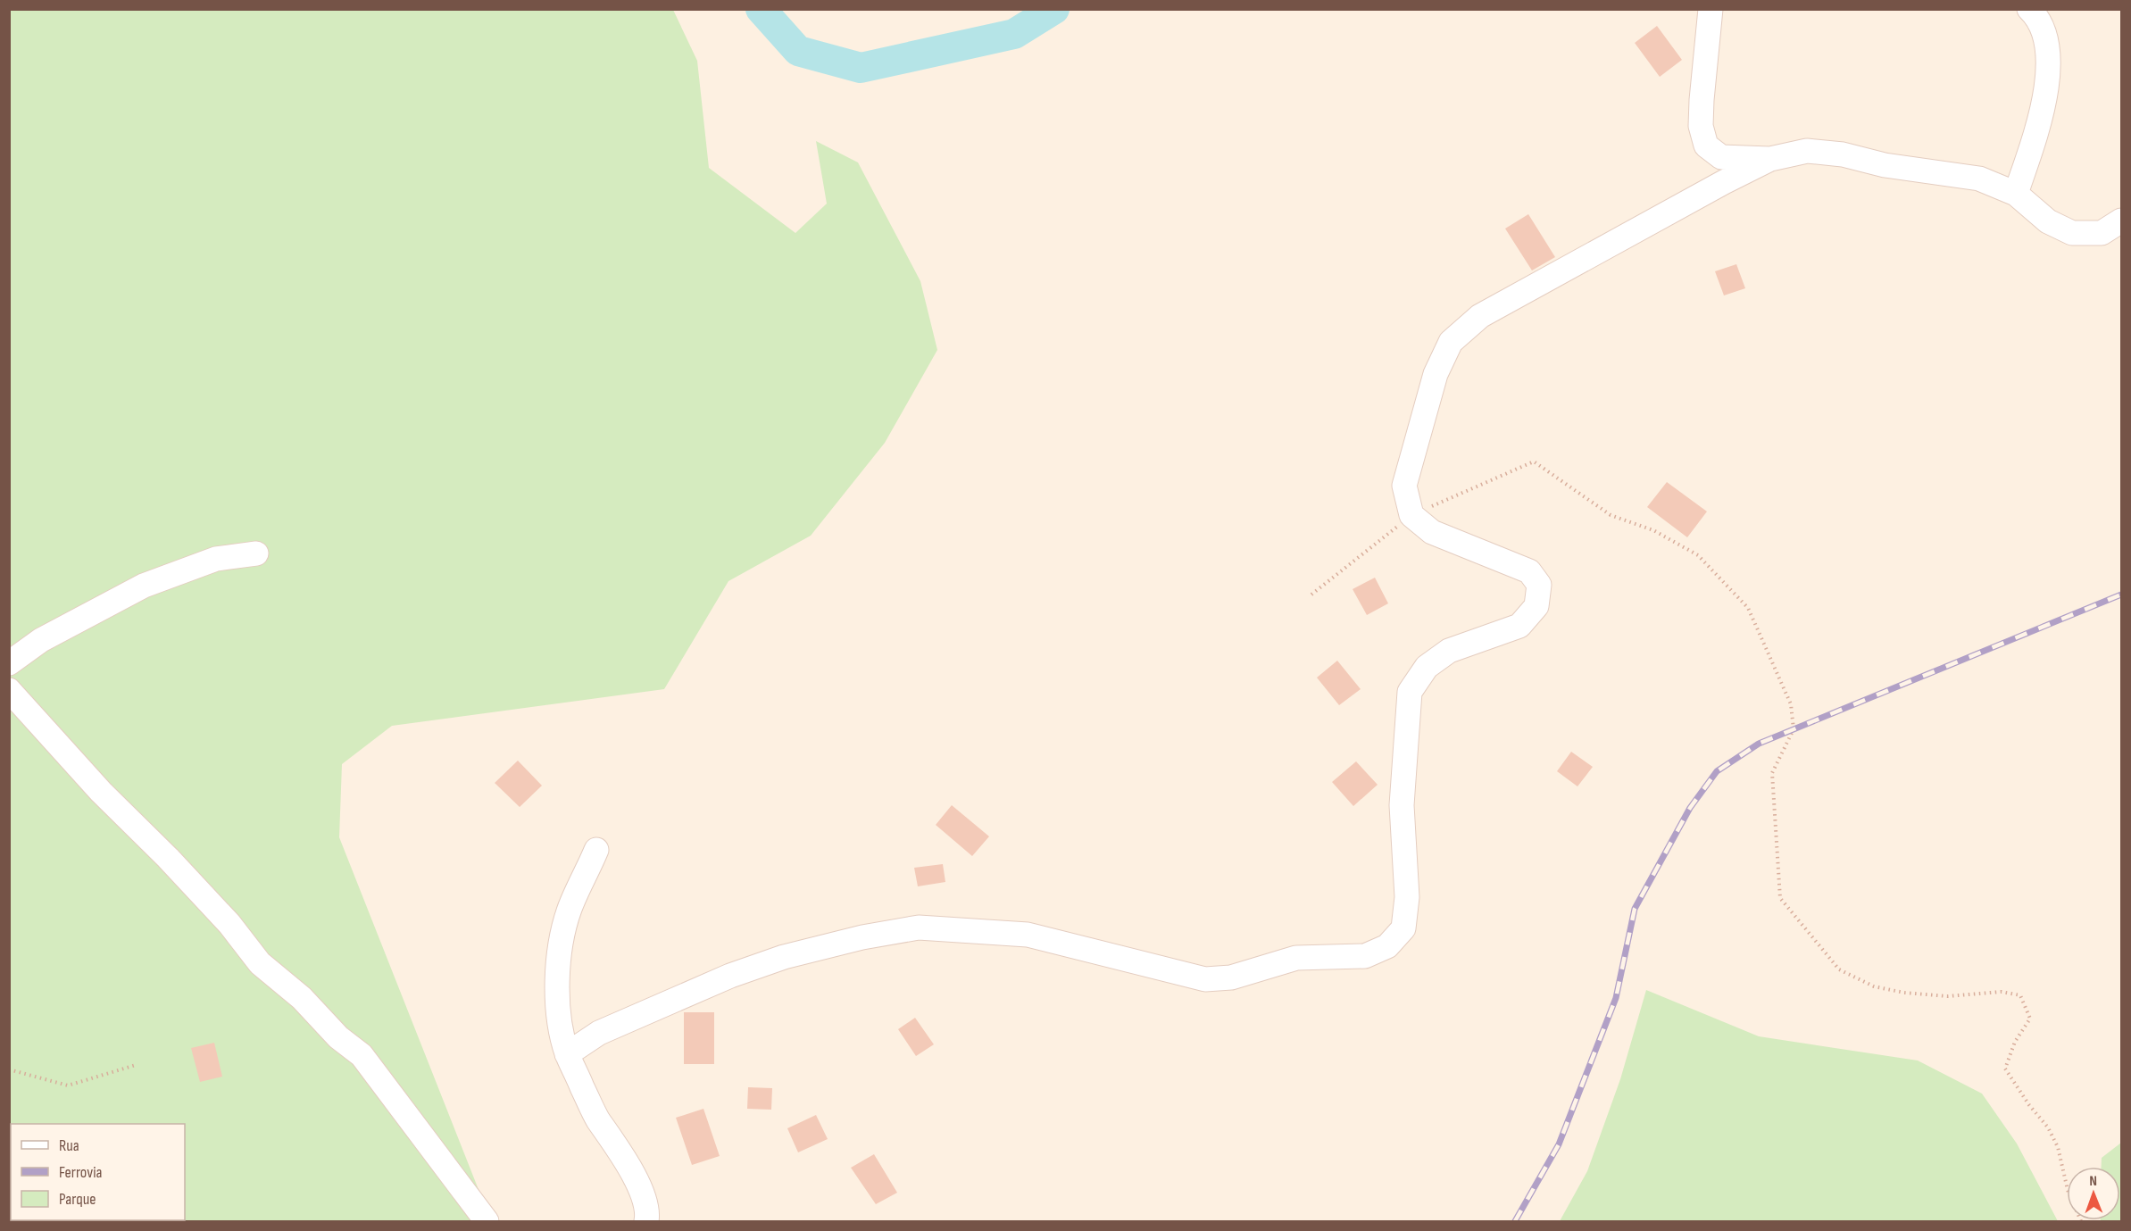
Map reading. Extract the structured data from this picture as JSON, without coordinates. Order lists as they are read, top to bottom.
{
  "legend": ["Rua", "Ferrovia", "Parque"],
  "north": "top"
}
